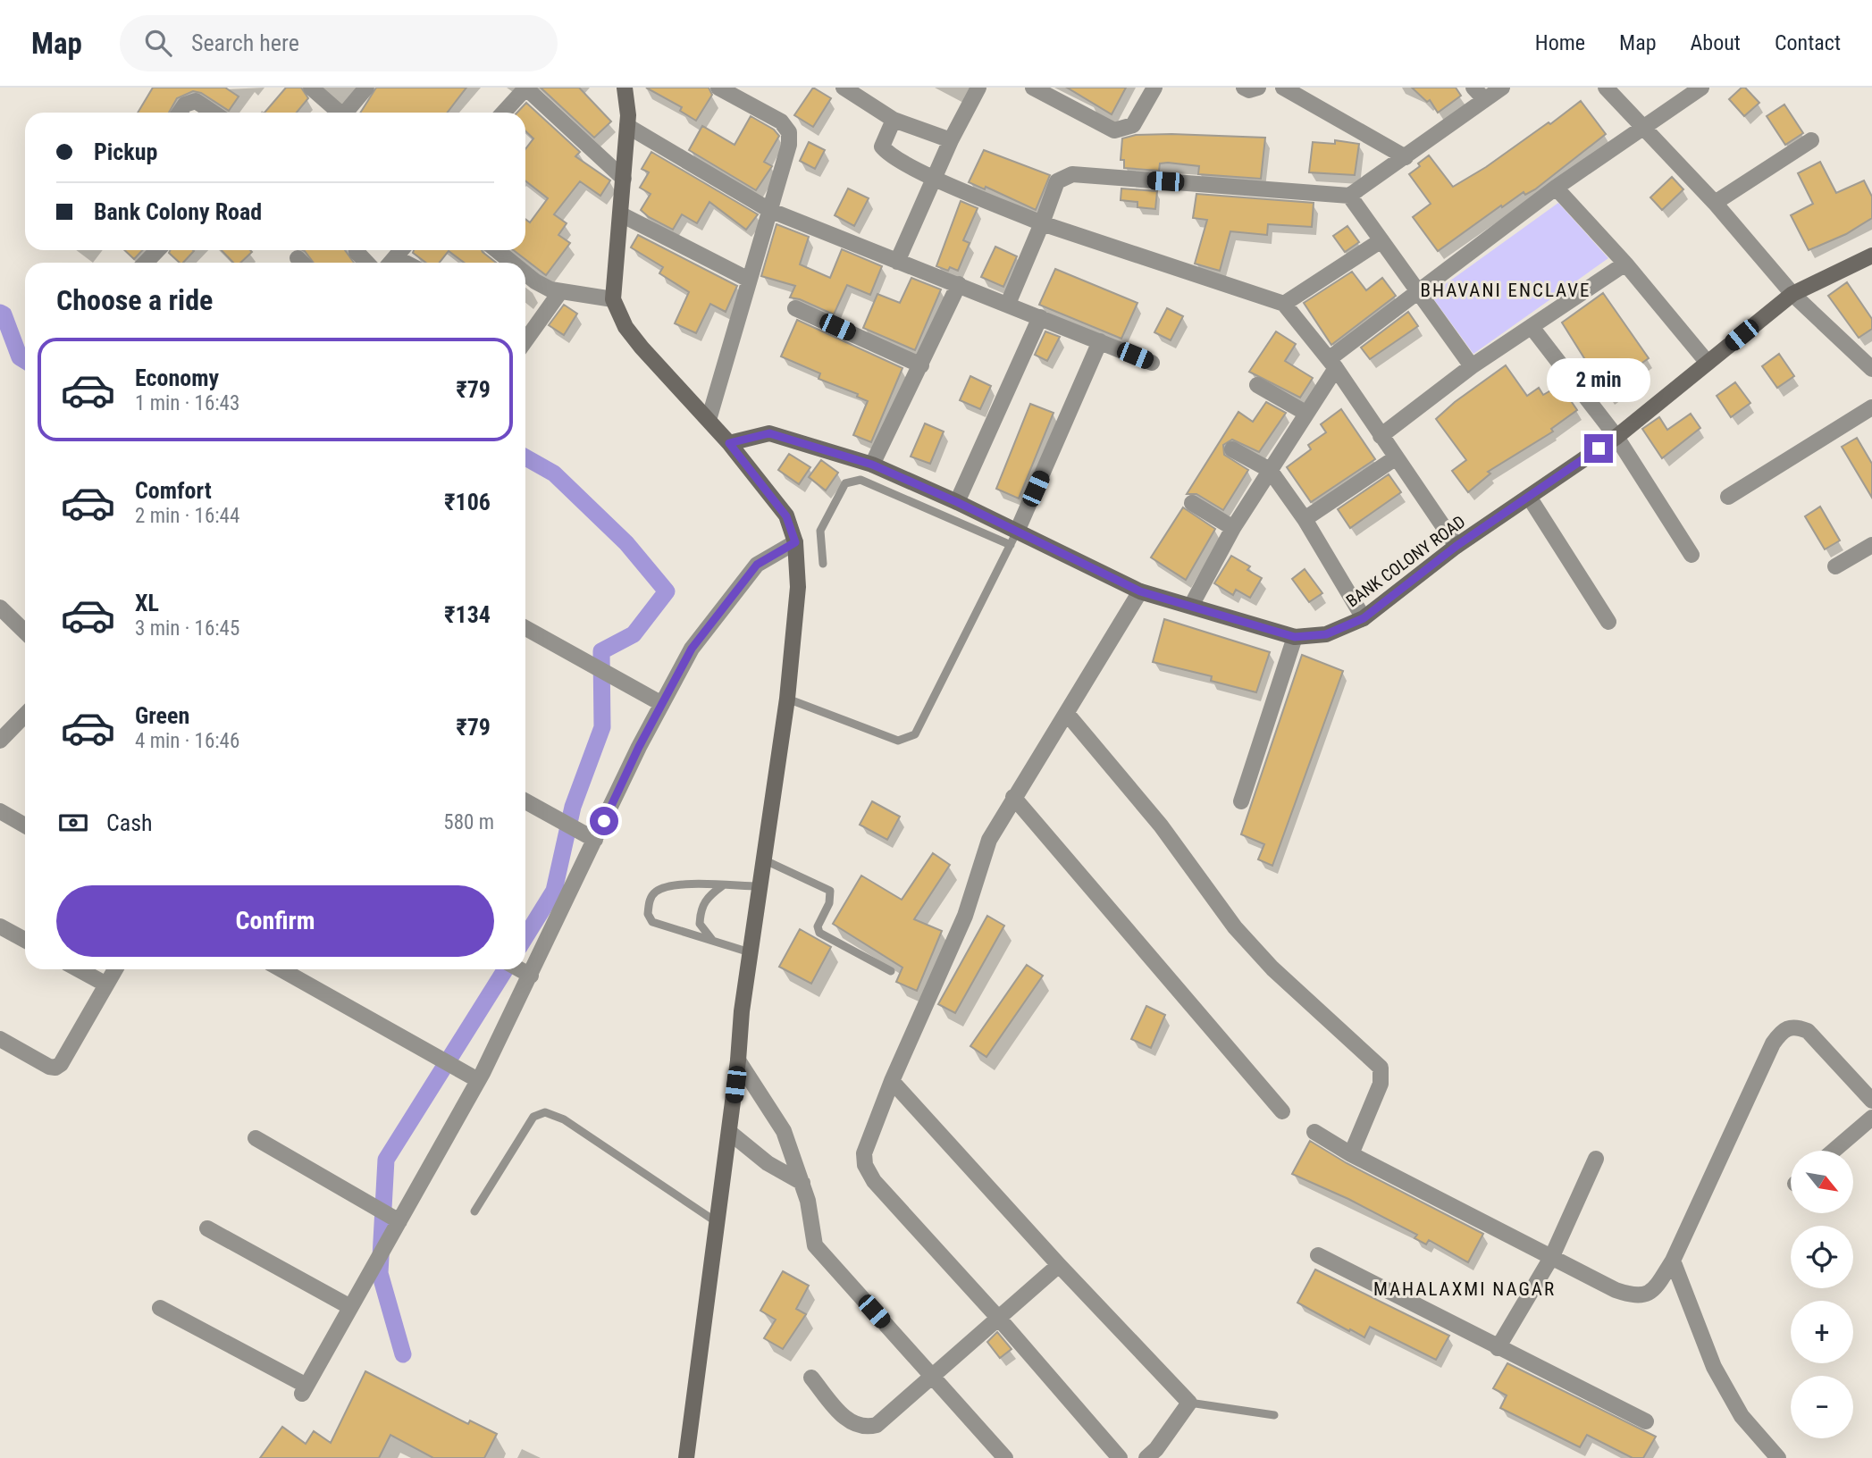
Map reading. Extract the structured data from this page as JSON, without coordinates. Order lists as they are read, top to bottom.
{
  "streets": {
    "street": ["BANK COLONY ROAD"]
  },
  "districts": ["BHAVANI ENCLAVE", "MAHALAXMI NAGAR"],
  "north": "bottom right",
  "page": {
    "header": "Map",
    "search": "Search here",
    "nav": [
      "Home",
      "Map",
      "About",
      "Contact"
    ],
    "banner": ["Pickup", "Bank Colony Road"],
    "heading": "Choose a ride",
    "list": [
      {
        "name": "Economy",
        "note": "1 min · 16:43",
        "value": "₹79"
      },
      {
        "name": "Comfort",
        "note": "2 min · 16:44",
        "value": "₹106"
      },
      {
        "name": "XL",
        "note": "3 min · 16:45",
        "value": "₹134"
      },
      {
        "name": "Green",
        "note": "4 min · 16:46",
        "value": "₹79"
      }
    ],
    "bubble": "2 min",
    "pay": ["Cash", "580 m"],
    "buttons": "Confirm",
    "map_buttons": ["+", "−"]
  }
}
